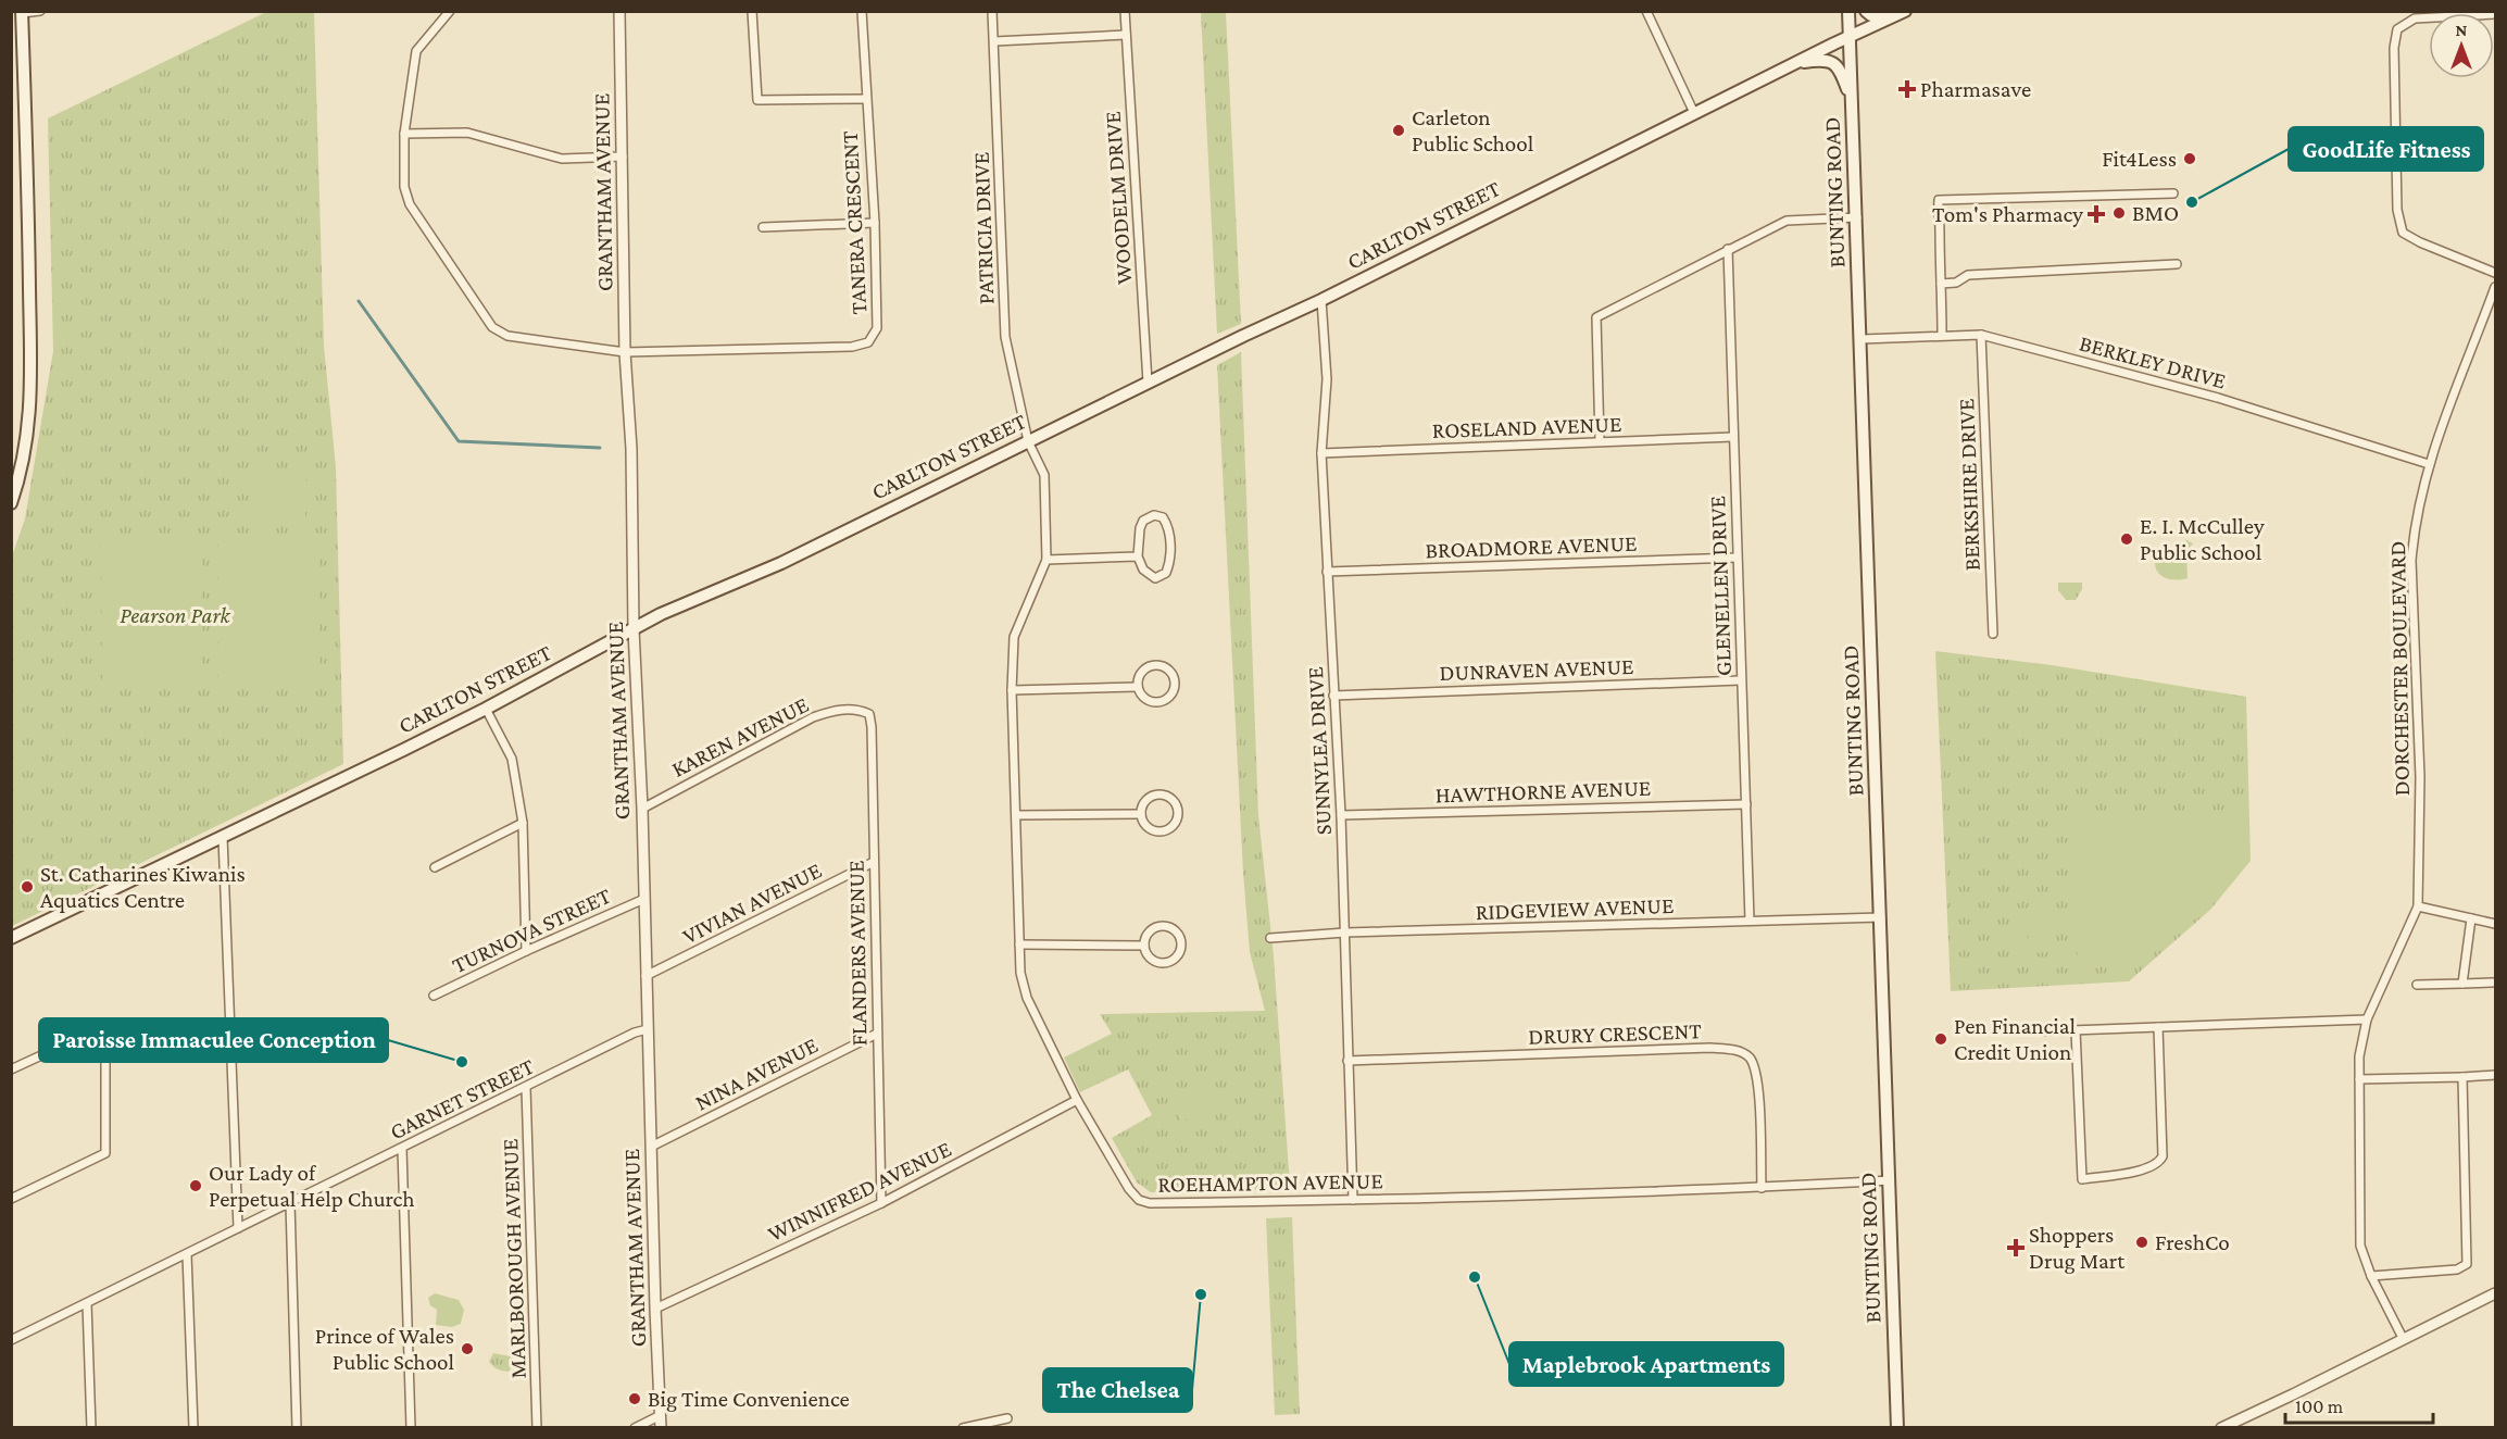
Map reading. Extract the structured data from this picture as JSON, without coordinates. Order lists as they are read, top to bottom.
{
  "streets": {
    "main road": ["BUNTING ROAD", "CARLTON STREET"],
    "street": [
      "GRANTHAM AVENUE",
      "WOODELM DRIVE",
      "TANERA CRESCENT",
      "PATRICIA DRIVE",
      "BERKLEY DRIVE",
      "ROSELAND AVENUE",
      "BERKSHIRE DRIVE",
      "BROADMORE AVENUE",
      "GLENELLEN DRIVE",
      "DORCHESTER BOULEVARD",
      "DUNRAVEN AVENUE",
      "KAREN AVENUE",
      "SUNNYLEA DRIVE",
      "HAWTHORNE AVENUE",
      "VIVIAN AVENUE",
      "RIDGEVIEW AVENUE",
      "TURNOVA STREET",
      "FLANDERS AVENUE",
      "DRURY CRESCENT",
      "NINA AVENUE",
      "GARNET STREET",
      "ROEHAMPTON AVENUE",
      "WINNIFRED AVENUE",
      "MARLBOROUGH AVENUE"
    ]
  },
  "crossings": [
    ["GRANTHAM AVENUE", "TANERA CRESCENT"],
    ["GRANTHAM AVENUE", "CARLTON STREET"],
    ["GRANTHAM AVENUE", "KAREN AVENUE"],
    ["GRANTHAM AVENUE", "VIVIAN AVENUE"],
    ["GRANTHAM AVENUE", "TURNOVA STREET"],
    ["GRANTHAM AVENUE", "NINA AVENUE"],
    ["GRANTHAM AVENUE", "GARNET STREET"],
    ["GRANTHAM AVENUE", "WINNIFRED AVENUE"],
    ["BUNTING ROAD", "CARLTON STREET"],
    ["BUNTING ROAD", "BERKLEY DRIVE"],
    ["BUNTING ROAD", "RIDGEVIEW AVENUE"],
    ["BUNTING ROAD", "ROEHAMPTON AVENUE"],
    ["WOODELM DRIVE", "CARLTON STREET"],
    ["CARLTON STREET", "PATRICIA DRIVE"],
    ["CARLTON STREET", "SUNNYLEA DRIVE"],
    ["CARLTON STREET", "ROEHAMPTON AVENUE"],
    ["PATRICIA DRIVE", "ROEHAMPTON AVENUE"],
    ["BERKLEY DRIVE", "BERKSHIRE DRIVE"],
    ["BERKLEY DRIVE", "DORCHESTER BOULEVARD"],
    ["ROSELAND AVENUE", "GLENELLEN DRIVE"],
    ["ROSELAND AVENUE", "SUNNYLEA DRIVE"],
    ["BROADMORE AVENUE", "GLENELLEN DRIVE"],
    ["BROADMORE AVENUE", "SUNNYLEA DRIVE"],
    ["GLENELLEN DRIVE", "DUNRAVEN AVENUE"],
    ["GLENELLEN DRIVE", "HAWTHORNE AVENUE"],
    ["GLENELLEN DRIVE", "RIDGEVIEW AVENUE"],
    ["DUNRAVEN AVENUE", "SUNNYLEA DRIVE"],
    ["KAREN AVENUE", "FLANDERS AVENUE"],
    ["SUNNYLEA DRIVE", "HAWTHORNE AVENUE"],
    ["SUNNYLEA DRIVE", "RIDGEVIEW AVENUE"],
    ["SUNNYLEA DRIVE", "DRURY CRESCENT"],
    ["SUNNYLEA DRIVE", "ROEHAMPTON AVENUE"],
    ["VIVIAN AVENUE", "FLANDERS AVENUE"],
    ["FLANDERS AVENUE", "NINA AVENUE"],
    ["FLANDERS AVENUE", "WINNIFRED AVENUE"],
    ["DRURY CRESCENT", "ROEHAMPTON AVENUE"],
    ["GARNET STREET", "MARLBOROUGH AVENUE"],
    ["ROEHAMPTON AVENUE", "WINNIFRED AVENUE"]
  ],
  "parks": ["Pearson Park"],
  "places": {
    "health": ["Pharmasave", "Tom's Pharmacy", "Shoppers Drug Mart"],
    "other": [
      "Carleton Public School",
      "Fit4Less",
      "GoodLife Fitness",
      "BMO",
      "E. I. McCulley Public School",
      "St. Catharines Kiwanis Aquatics Centre",
      "Pen Financial Credit Union",
      "Paroisse Immaculee Conception",
      "Our Lady of Perpetual Help Church",
      "FreshCo",
      "Maplebrook Apartments",
      "The Chelsea",
      "Prince of Wales Public School",
      "Big Time Convenience"
    ]
  },
  "scale_bar": "100 m",
  "north": "top"
}
